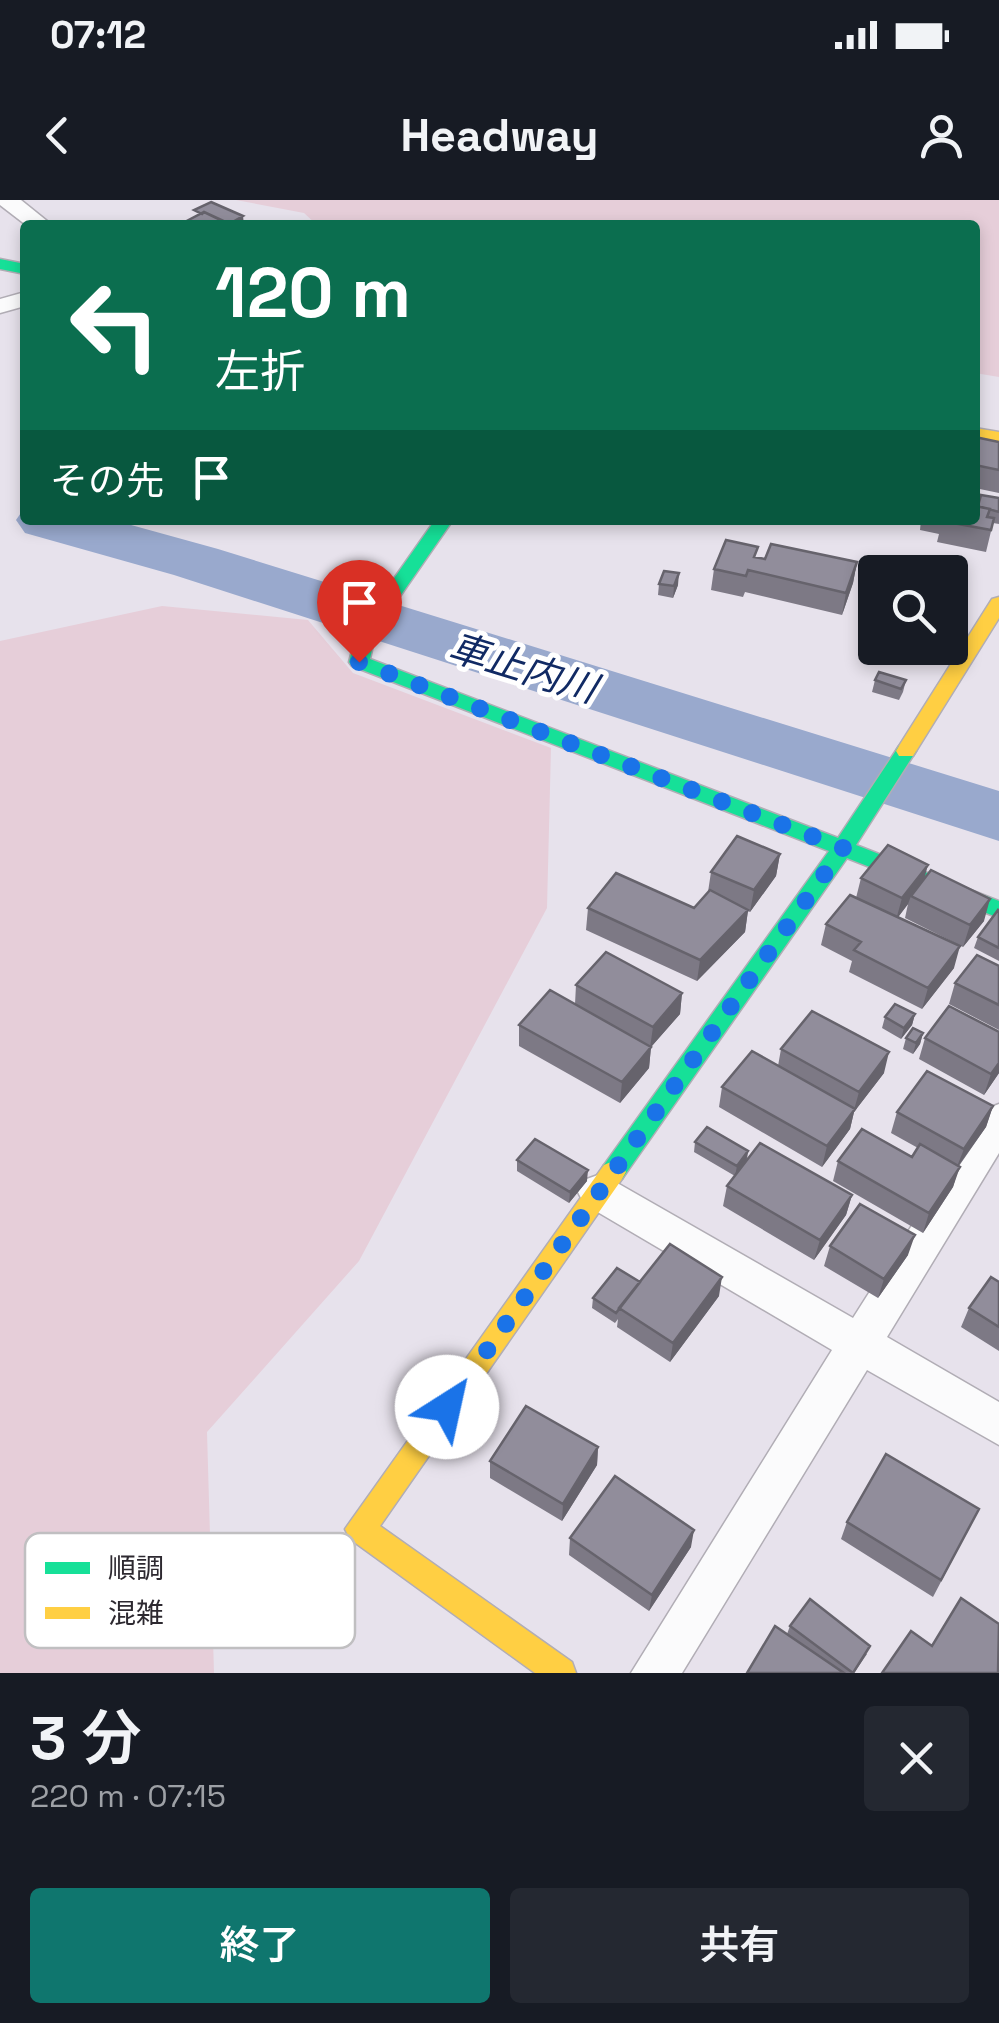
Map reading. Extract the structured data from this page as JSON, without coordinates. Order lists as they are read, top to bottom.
{
  "water": ["車止内川"],
  "legend": ["順調", "混雑"],
  "page": {
    "status": "07:12",
    "header": "Headway",
    "turn": ["120 m", "左折"],
    "then": "その先",
    "heading": ["3 分", "220 m · 07:15"],
    "buttons": ["終了", "共有"]
  }
}
